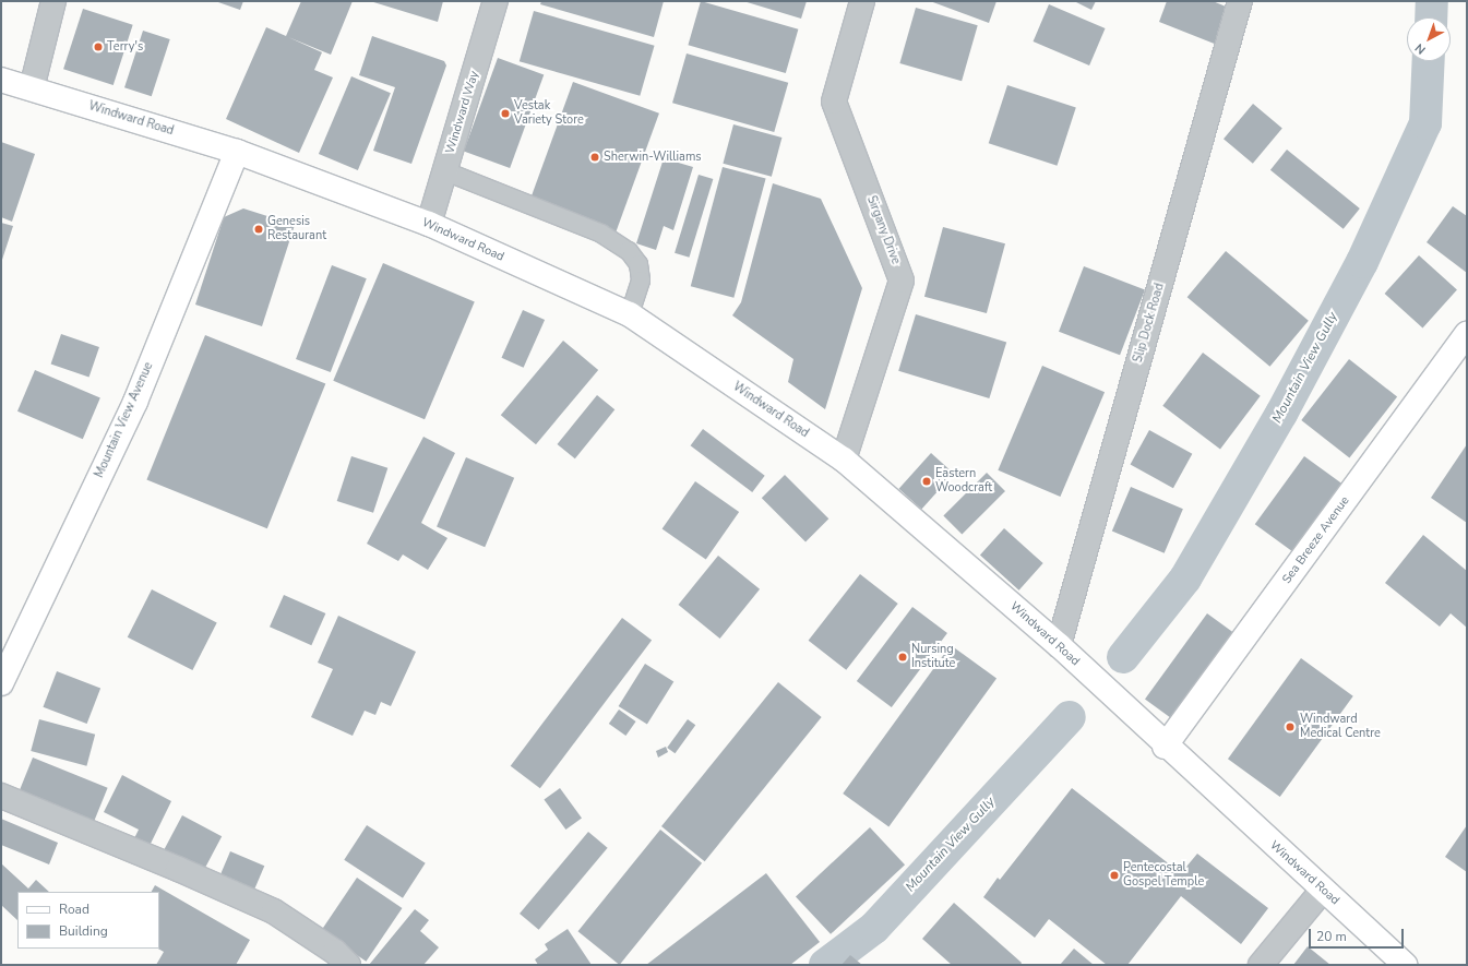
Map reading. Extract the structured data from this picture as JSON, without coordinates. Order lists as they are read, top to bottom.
{
  "streets": {
    "main road": ["Windward Road", "Mountain View Avenue", "Sea Breeze Avenue"],
    "street": ["Windward Way", "Sirgany Drive", "Slip Dock Road"]
  },
  "crossings": [
    ["Windward Way", "Windward Road"],
    ["Windward Road", "Sirgany Drive"],
    ["Windward Road", "Slip Dock Road"],
    ["Windward Road", "Mountain View Avenue"],
    ["Windward Road", "Sea Breeze Avenue"]
  ],
  "water": ["Mountain View Gully"],
  "places": [
    "Terry's",
    "Vestak Variety Store",
    "Sherwin-Williams",
    "Genesis Restaurant",
    "Eastern Woodcraft",
    "Nursing Institute",
    "Windward Medical Centre",
    "Pentecostal Gospel Temple"
  ],
  "legend": ["Road", "Building"],
  "scale_bar": "20 m",
  "north": "bottom left"
}
